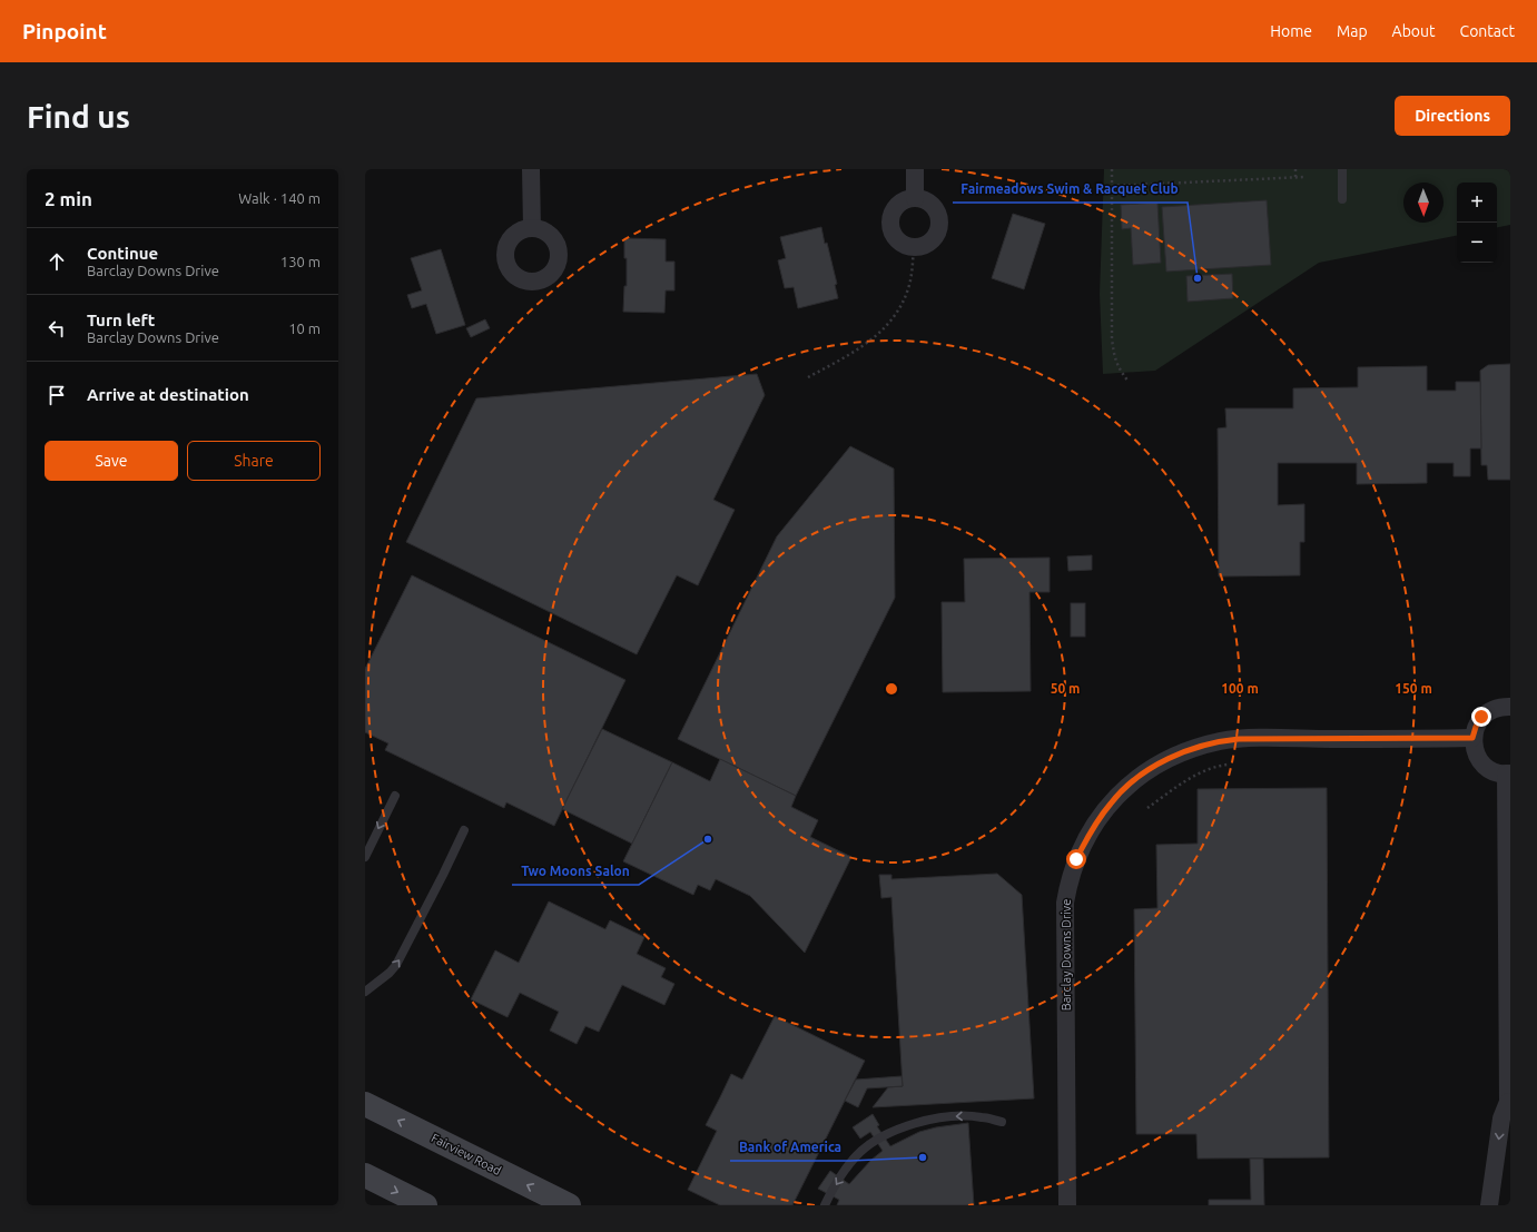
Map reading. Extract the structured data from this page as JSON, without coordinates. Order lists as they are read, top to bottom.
{
  "streets": {
    "main road": ["Fairview Road"],
    "street": ["Barclay Downs Drive"]
  },
  "one_way": ["Fairview Road"],
  "places": ["Fairmeadows Swim & Racquet Club", "Two Moons Salon", "Bank of America"],
  "north": "bottom",
  "page": {
    "header": "Pinpoint",
    "nav": [
      "Home",
      "Map",
      "About",
      "Contact"
    ],
    "buttons": [
      "Directions",
      ["Save", "Share"]
    ],
    "title": "Find us",
    "heading": ["2 min", "Walk · 140 m"],
    "map_buttons": ["+", "−"],
    "list": [
      ["Continue", "Barclay Downs Drive", "130 m"],
      ["Turn left", "Barclay Downs Drive", "10 m"],
      "Arrive at destination"
    ]
  },
  "rings": ["50 m", "100 m", "150 m"]
}
